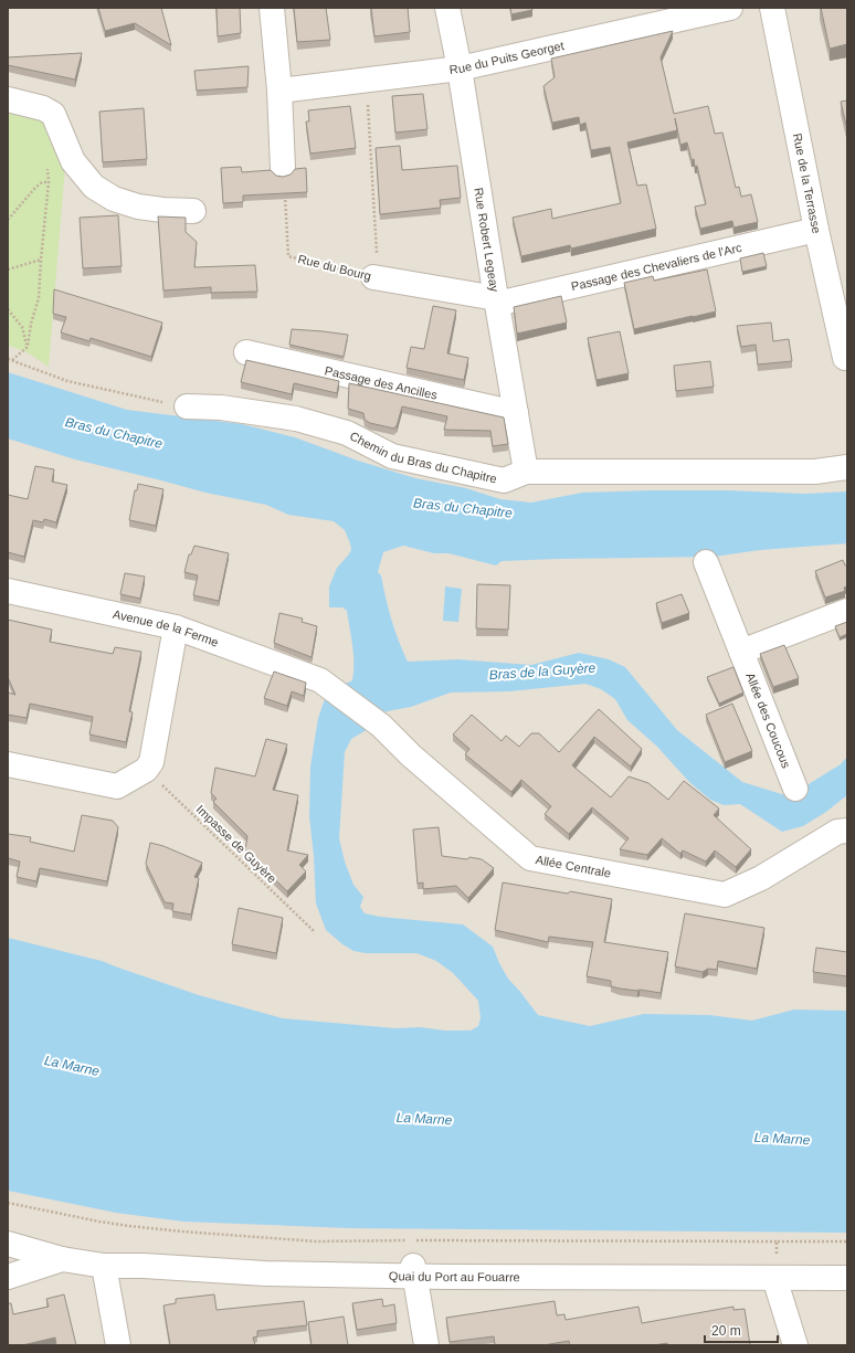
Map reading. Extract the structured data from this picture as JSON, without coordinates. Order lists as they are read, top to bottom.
{
  "streets": {
    "street": [
      "Rue du Puits Georget",
      "Rue de la Terrasse",
      "Rue Robert Legeay",
      "Rue du Bourg",
      "Passage des Chevaliers de l'Arc",
      "Passage des Ancilles",
      "Chemin du Bras du Chapitre",
      "Avenue de la Ferme",
      "Allée des Coucous",
      "Allée Centrale",
      "Quai du Port au Fouarre"
    ],
    "path": ["Impasse de Guyère"]
  },
  "crossings": [
    ["Rue du Puits Georget", "Rue Robert Legeay"],
    ["Rue de la Terrasse", "Passage des Chevaliers de l'Arc"],
    ["Rue Robert Legeay", "Rue du Bourg"],
    ["Rue Robert Legeay", "Passage des Chevaliers de l'Arc"],
    ["Rue Robert Legeay", "Passage des Ancilles"],
    ["Rue Robert Legeay", "Chemin du Bras du Chapitre"],
    ["Rue du Bourg", "Passage des Chevaliers de l'Arc"],
    ["Avenue de la Ferme", "Allée Centrale"]
  ],
  "water": ["Bras du Chapitre", "Bras de la Guyère", "La Marne"],
  "scale_bar": "20 m"
}
